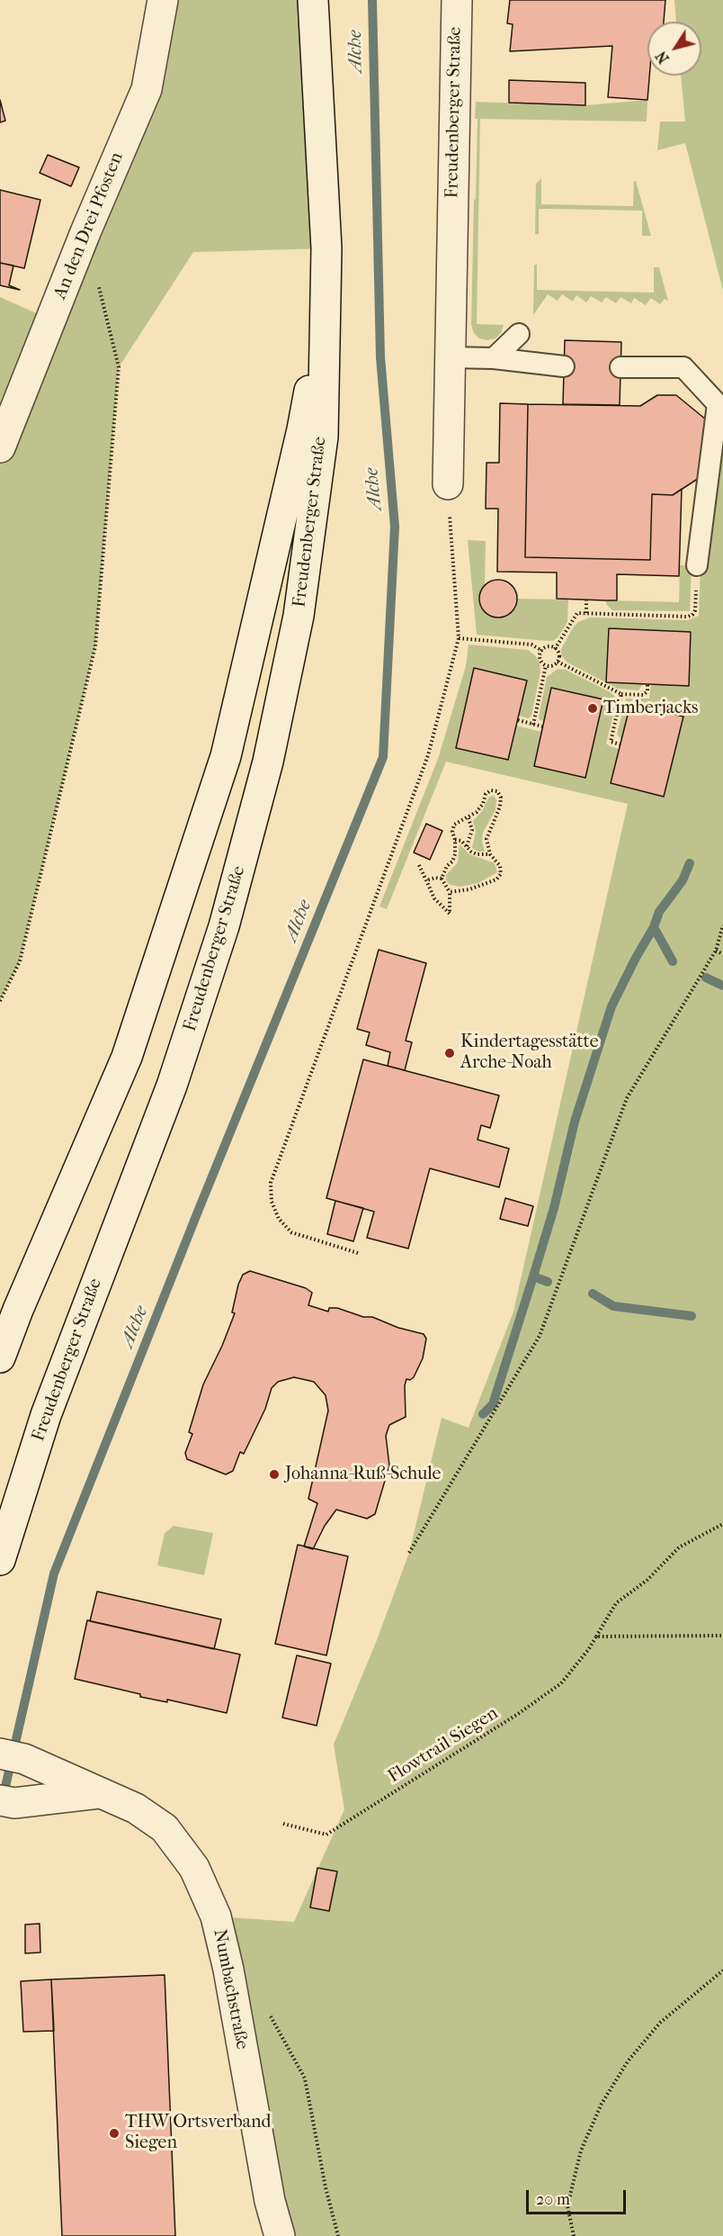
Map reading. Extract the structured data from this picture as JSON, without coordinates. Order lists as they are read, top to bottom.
{
  "streets": {
    "main road": ["Freudenberger Straße", "An den Drei Pfosten", "Numbachstraße"],
    "path": ["Flowtrail Siegen"]
  },
  "water": ["Alche"],
  "places": [
    "Timberjacks",
    "Kindertagesstätte Arche-Noah",
    "Johanna-Ruß-Schule",
    "THW Ortsverband Siegen"
  ],
  "scale_bar": "20 m",
  "north": "bottom left"
}
